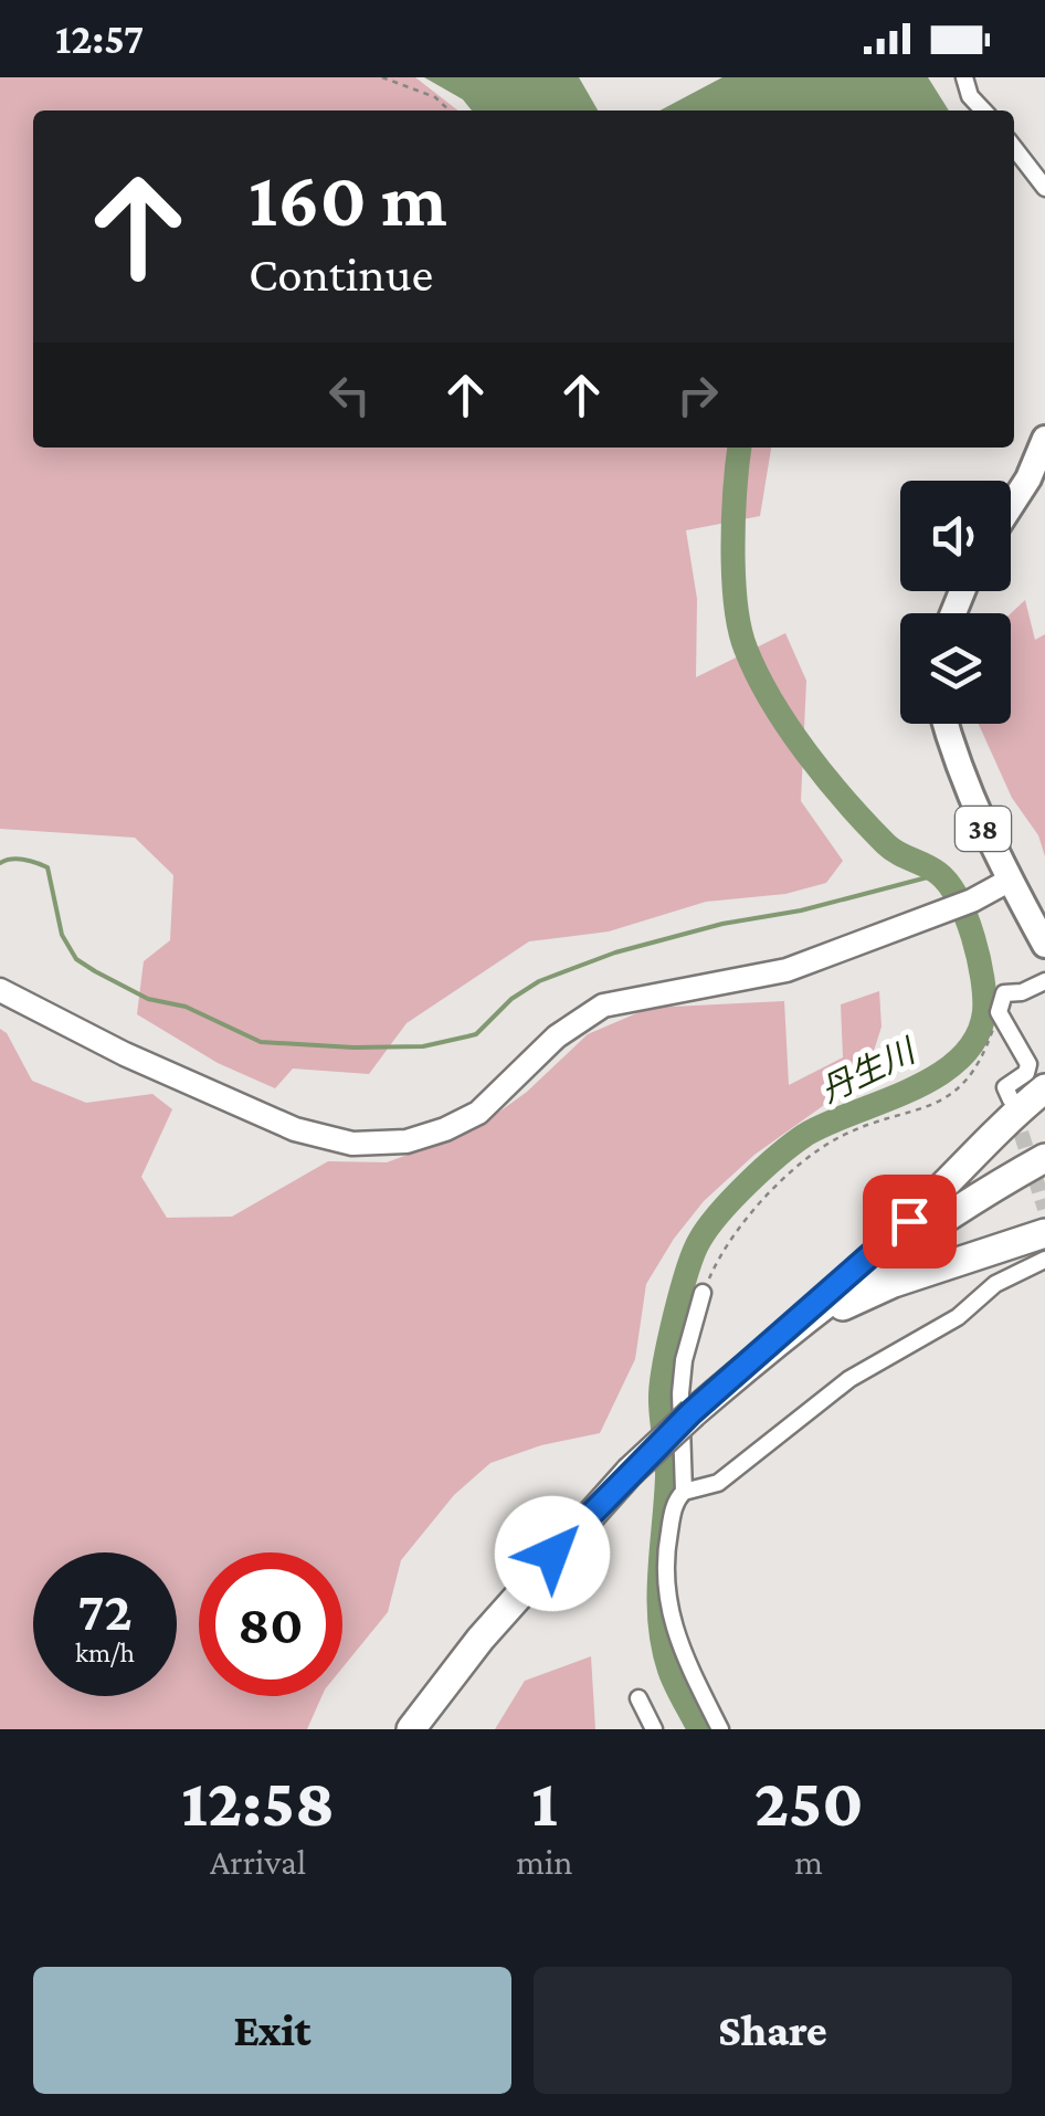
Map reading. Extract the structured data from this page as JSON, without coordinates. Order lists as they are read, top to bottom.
{
  "streets": {
    "main road": ["38"]
  },
  "water": ["丹生川"],
  "page": {
    "status": "12:57",
    "turn": ["160 m", "Continue"],
    "speed": "72 km/h",
    "limit": "80",
    "eta": [
      "12:58",
      "Arrival",
      "1",
      "min",
      "250",
      "m"
    ],
    "buttons": ["Exit", "Share"]
  }
}
